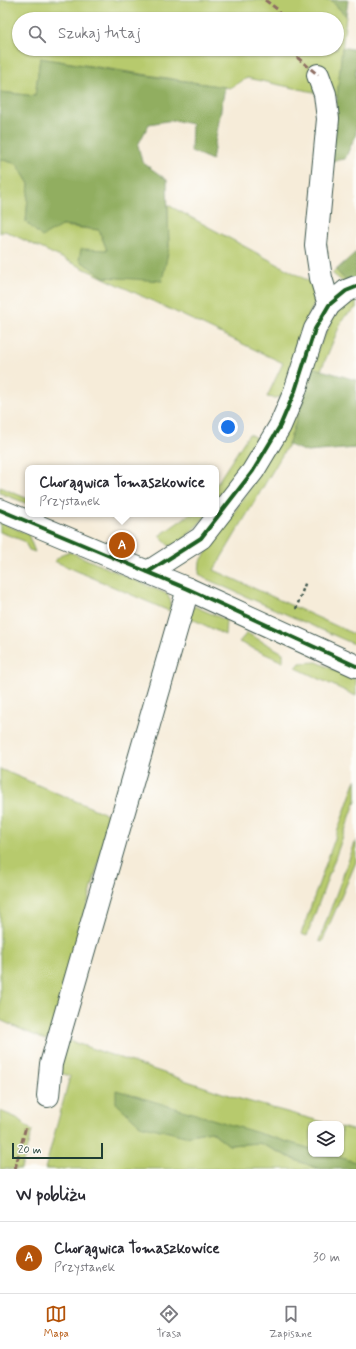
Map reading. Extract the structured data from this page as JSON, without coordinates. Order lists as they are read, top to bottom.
{
  "scale_bar": "20 m",
  "page": {
    "search": "Szukaj tutaj",
    "popup": ["Chorągwica Tomaszkowice", "Przystanek"],
    "pins": "A",
    "scale": "20 m",
    "heading": "W pobliżu",
    "list": [
      {
        "mark": "A",
        "name": "Chorągwica Tomaszkowice",
        "note": "Przystanek",
        "value": "30 m"
      }
    ],
    "nav": ["Mapa", "Trasa", "Zapisane"]
  }
}
